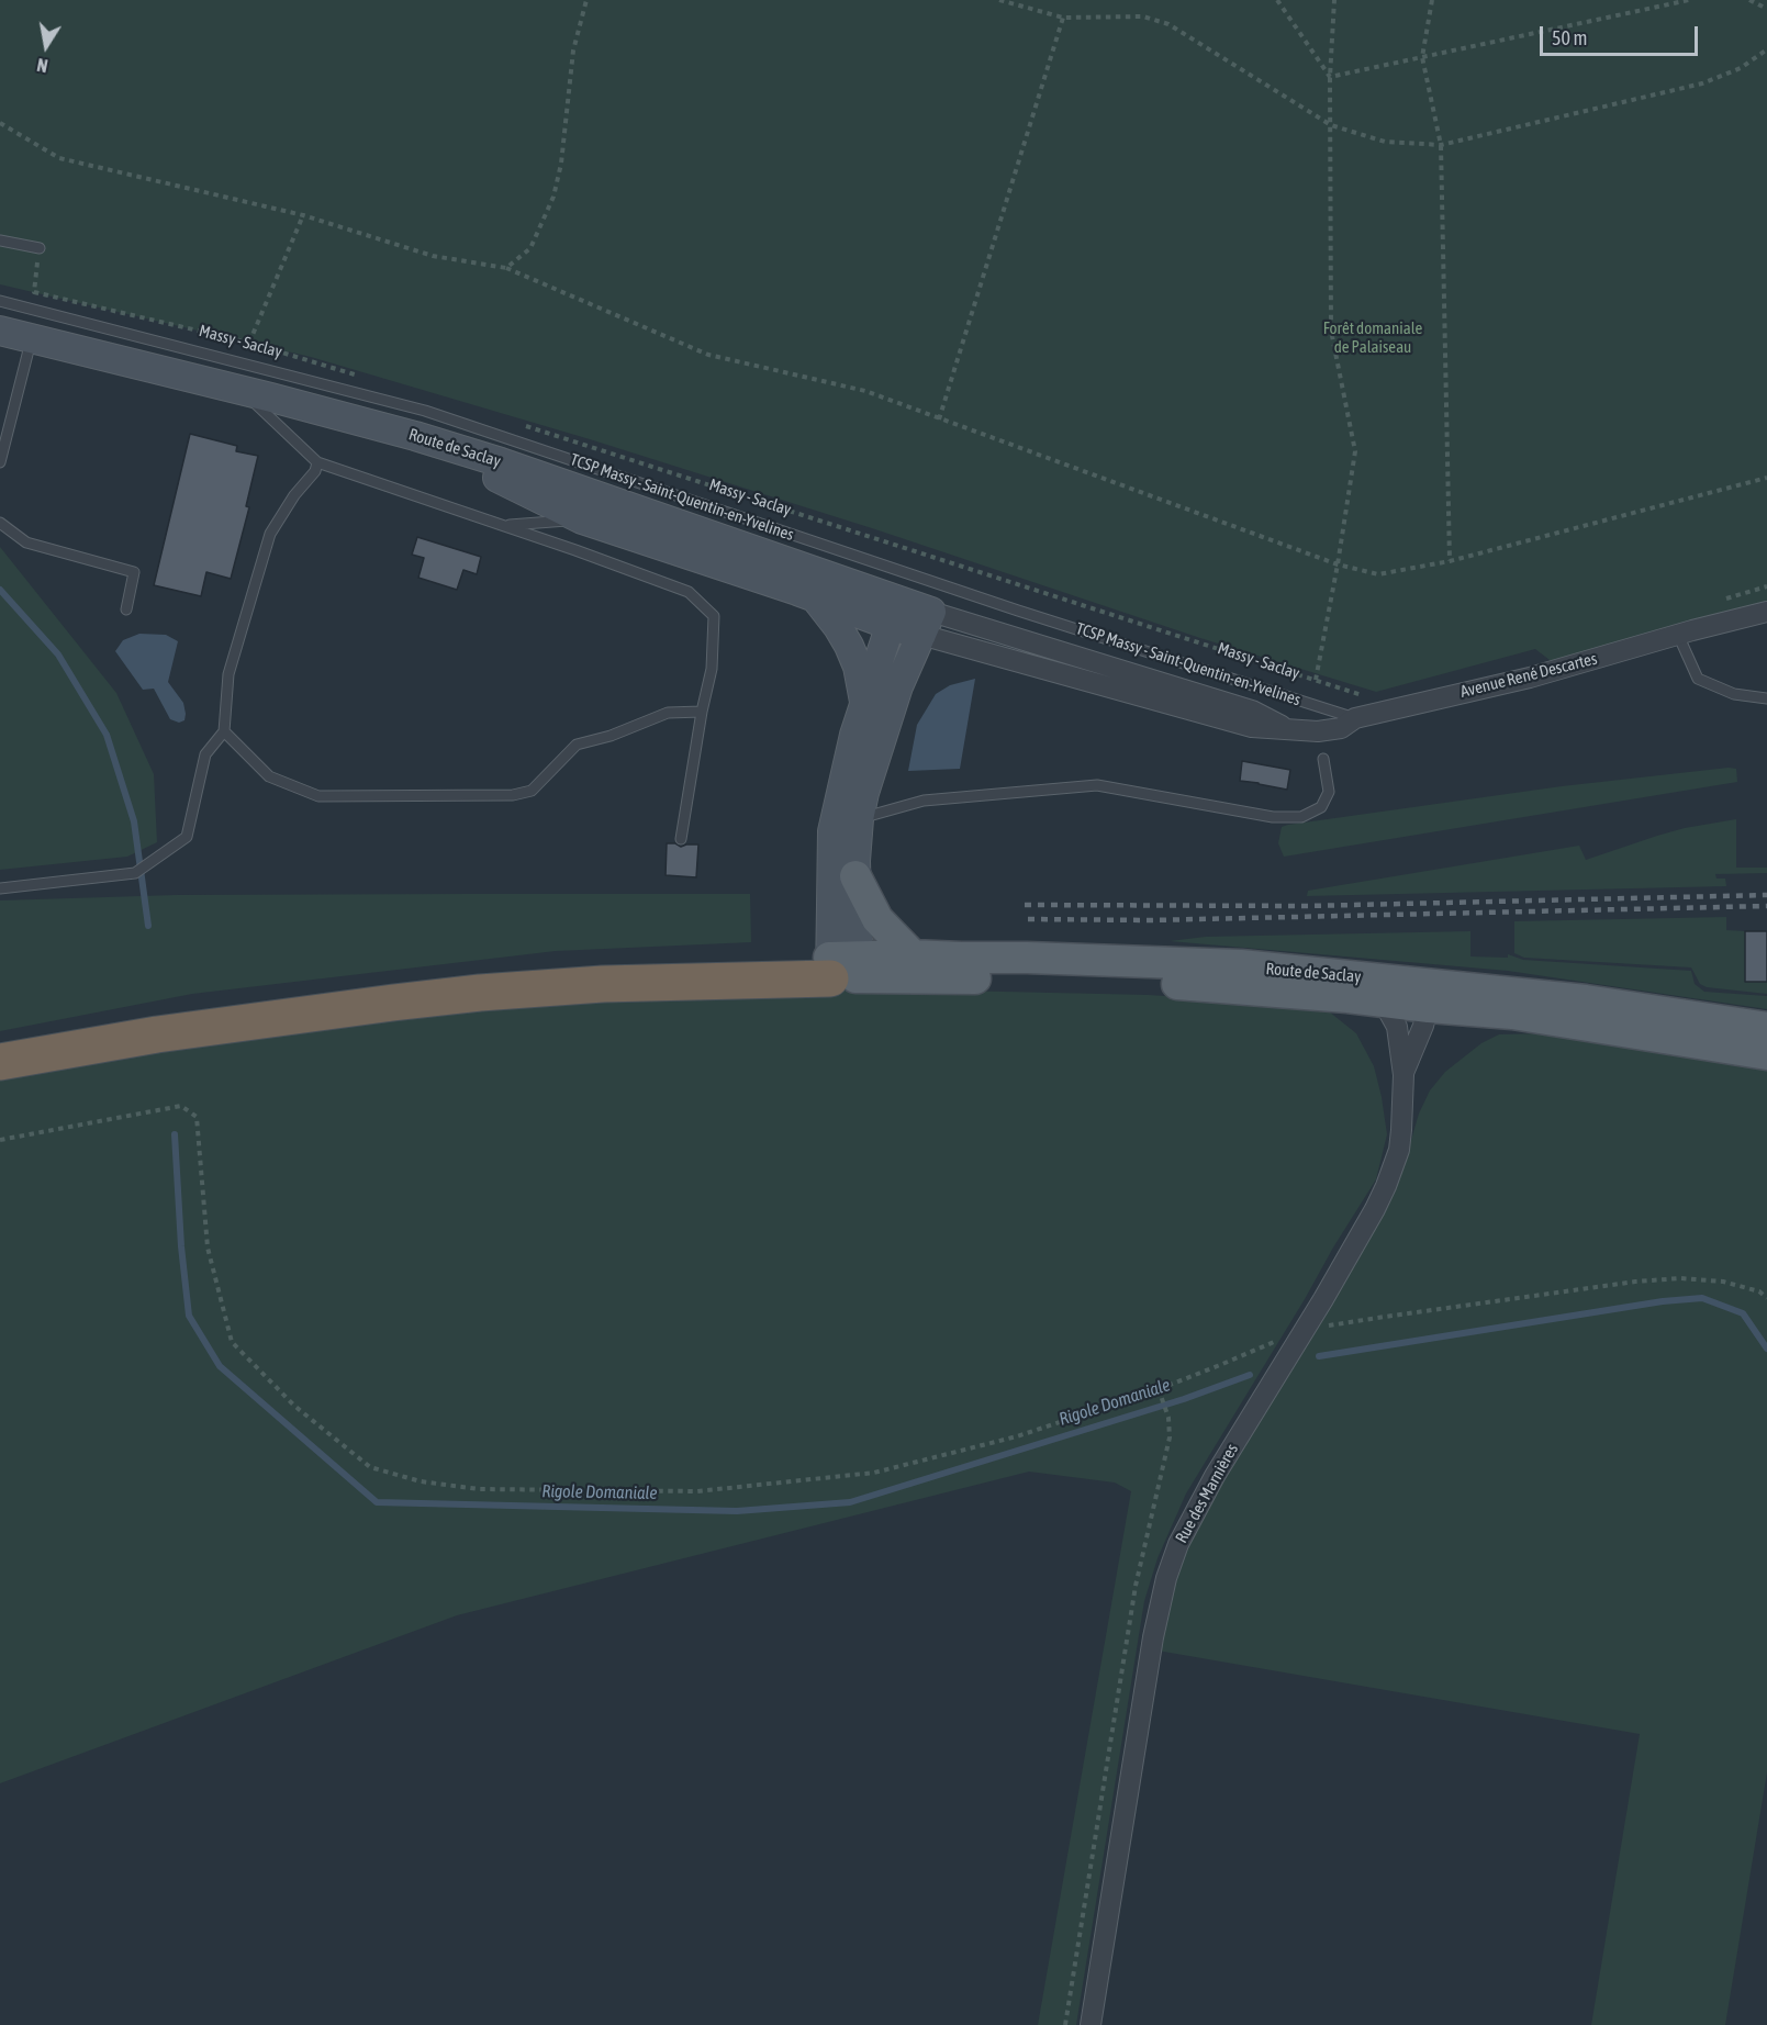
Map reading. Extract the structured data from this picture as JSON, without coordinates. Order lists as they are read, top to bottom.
{
  "streets": {
    "main road": ["Route de Saclay"],
    "street": ["Avenue René Descartes", "Rue des Marnières"],
    "lane": ["TCSP Massy - Saint-Quentin-en-Yvelines"],
    "path": ["Massy - Saclay"]
  },
  "crossings": [
    ["Route de Saclay", "Avenue René Descartes"],
    ["Route de Saclay", "Rue des Marnières"],
    ["TCSP Massy - Saint-Quentin-en-Yvelines", "Avenue René Descartes"]
  ],
  "water": ["Rigole Domaniale"],
  "parks": ["Forêt domaniale de Palaiseau"],
  "scale_bar": "50 m",
  "north": "bottom"
}
